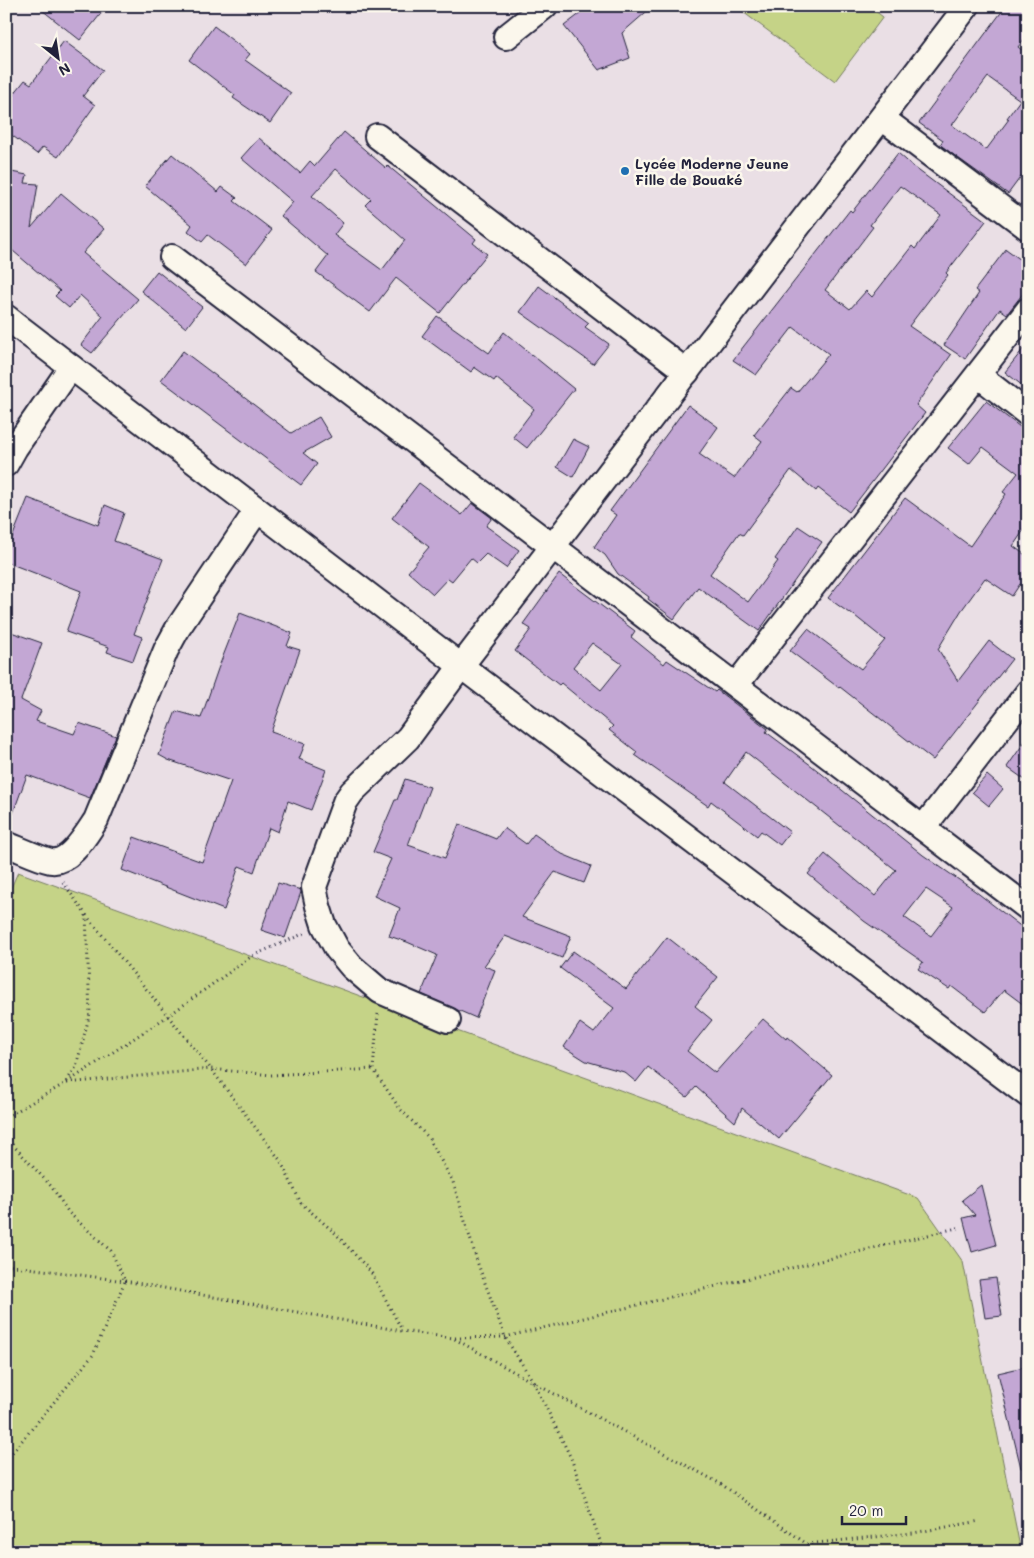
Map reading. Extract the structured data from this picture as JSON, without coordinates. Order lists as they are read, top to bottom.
{
  "places": ["Lycée Moderne Jeune Fille de Bouaké"],
  "scale_bar": "20 m",
  "north": "bottom right"
}
